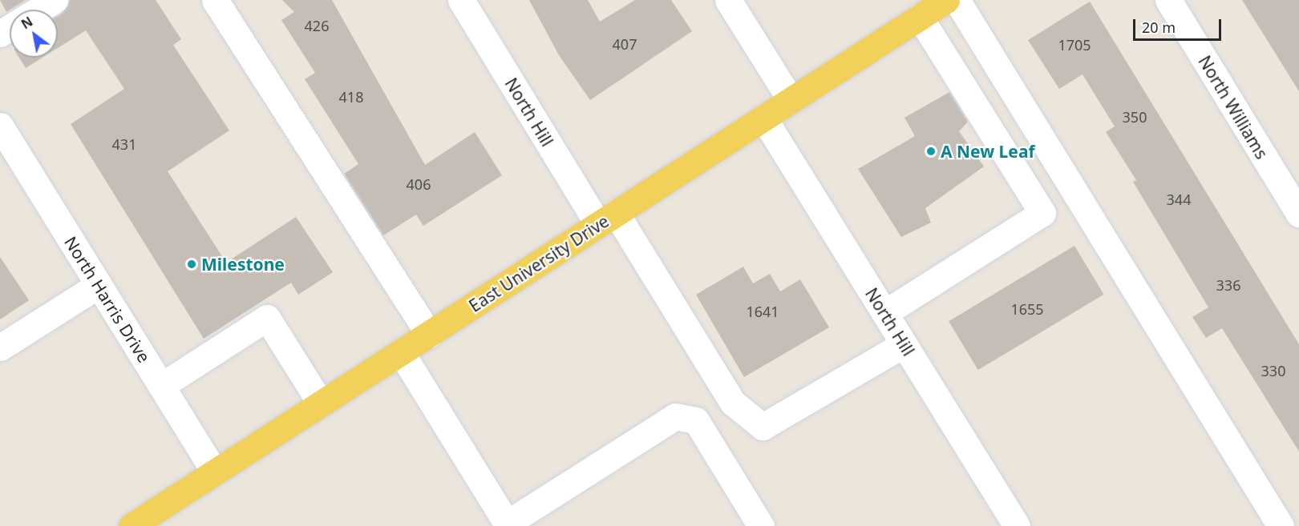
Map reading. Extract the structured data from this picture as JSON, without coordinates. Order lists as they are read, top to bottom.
{
  "streets": {
    "main road": ["East University Drive"],
    "street": ["North Williams", "North Hill", "North Harris Drive"]
  },
  "crossings": [
    ["North Hill", "East University Drive"],
    ["East University Drive", "North Harris Drive"]
  ],
  "places": ["A New Leaf", "Milestone"],
  "house_numbers": [
    "426",
    "407",
    "1705",
    "418",
    "350",
    "431",
    "406",
    "344",
    "336",
    "1655",
    "1641",
    "330"
  ],
  "scale_bar": "20 m",
  "north": "top left"
}
